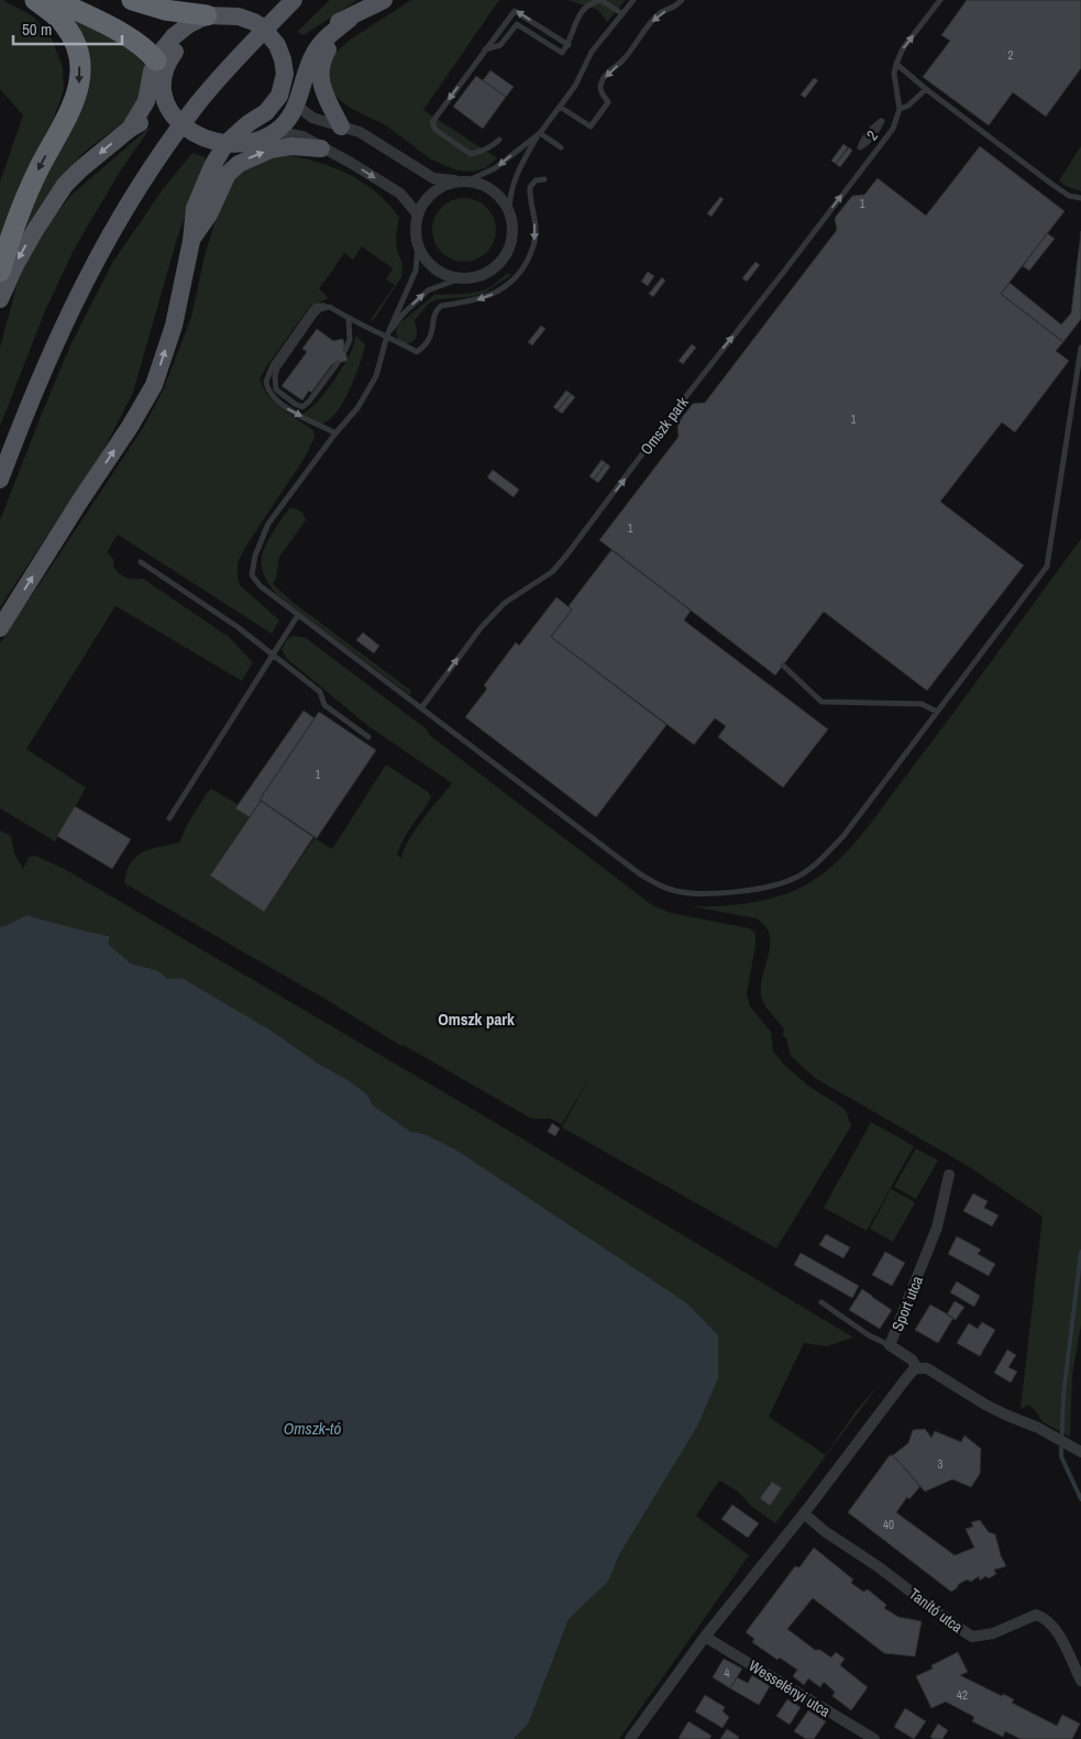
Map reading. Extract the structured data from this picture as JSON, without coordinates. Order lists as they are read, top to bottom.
{
  "streets": {
    "street": ["Sport utca", "Tanító utca", "Wesselényi utca"],
    "lane": ["Omszk park"]
  },
  "one_way": ["Omszk park"],
  "districts": ["Omszk park"],
  "water": ["Omszk-tó"],
  "house_numbers": [
    "2",
    "1",
    "1",
    "1",
    "1",
    "3",
    "40",
    "4",
    "42"
  ],
  "scale_bar": "50 m"
}
